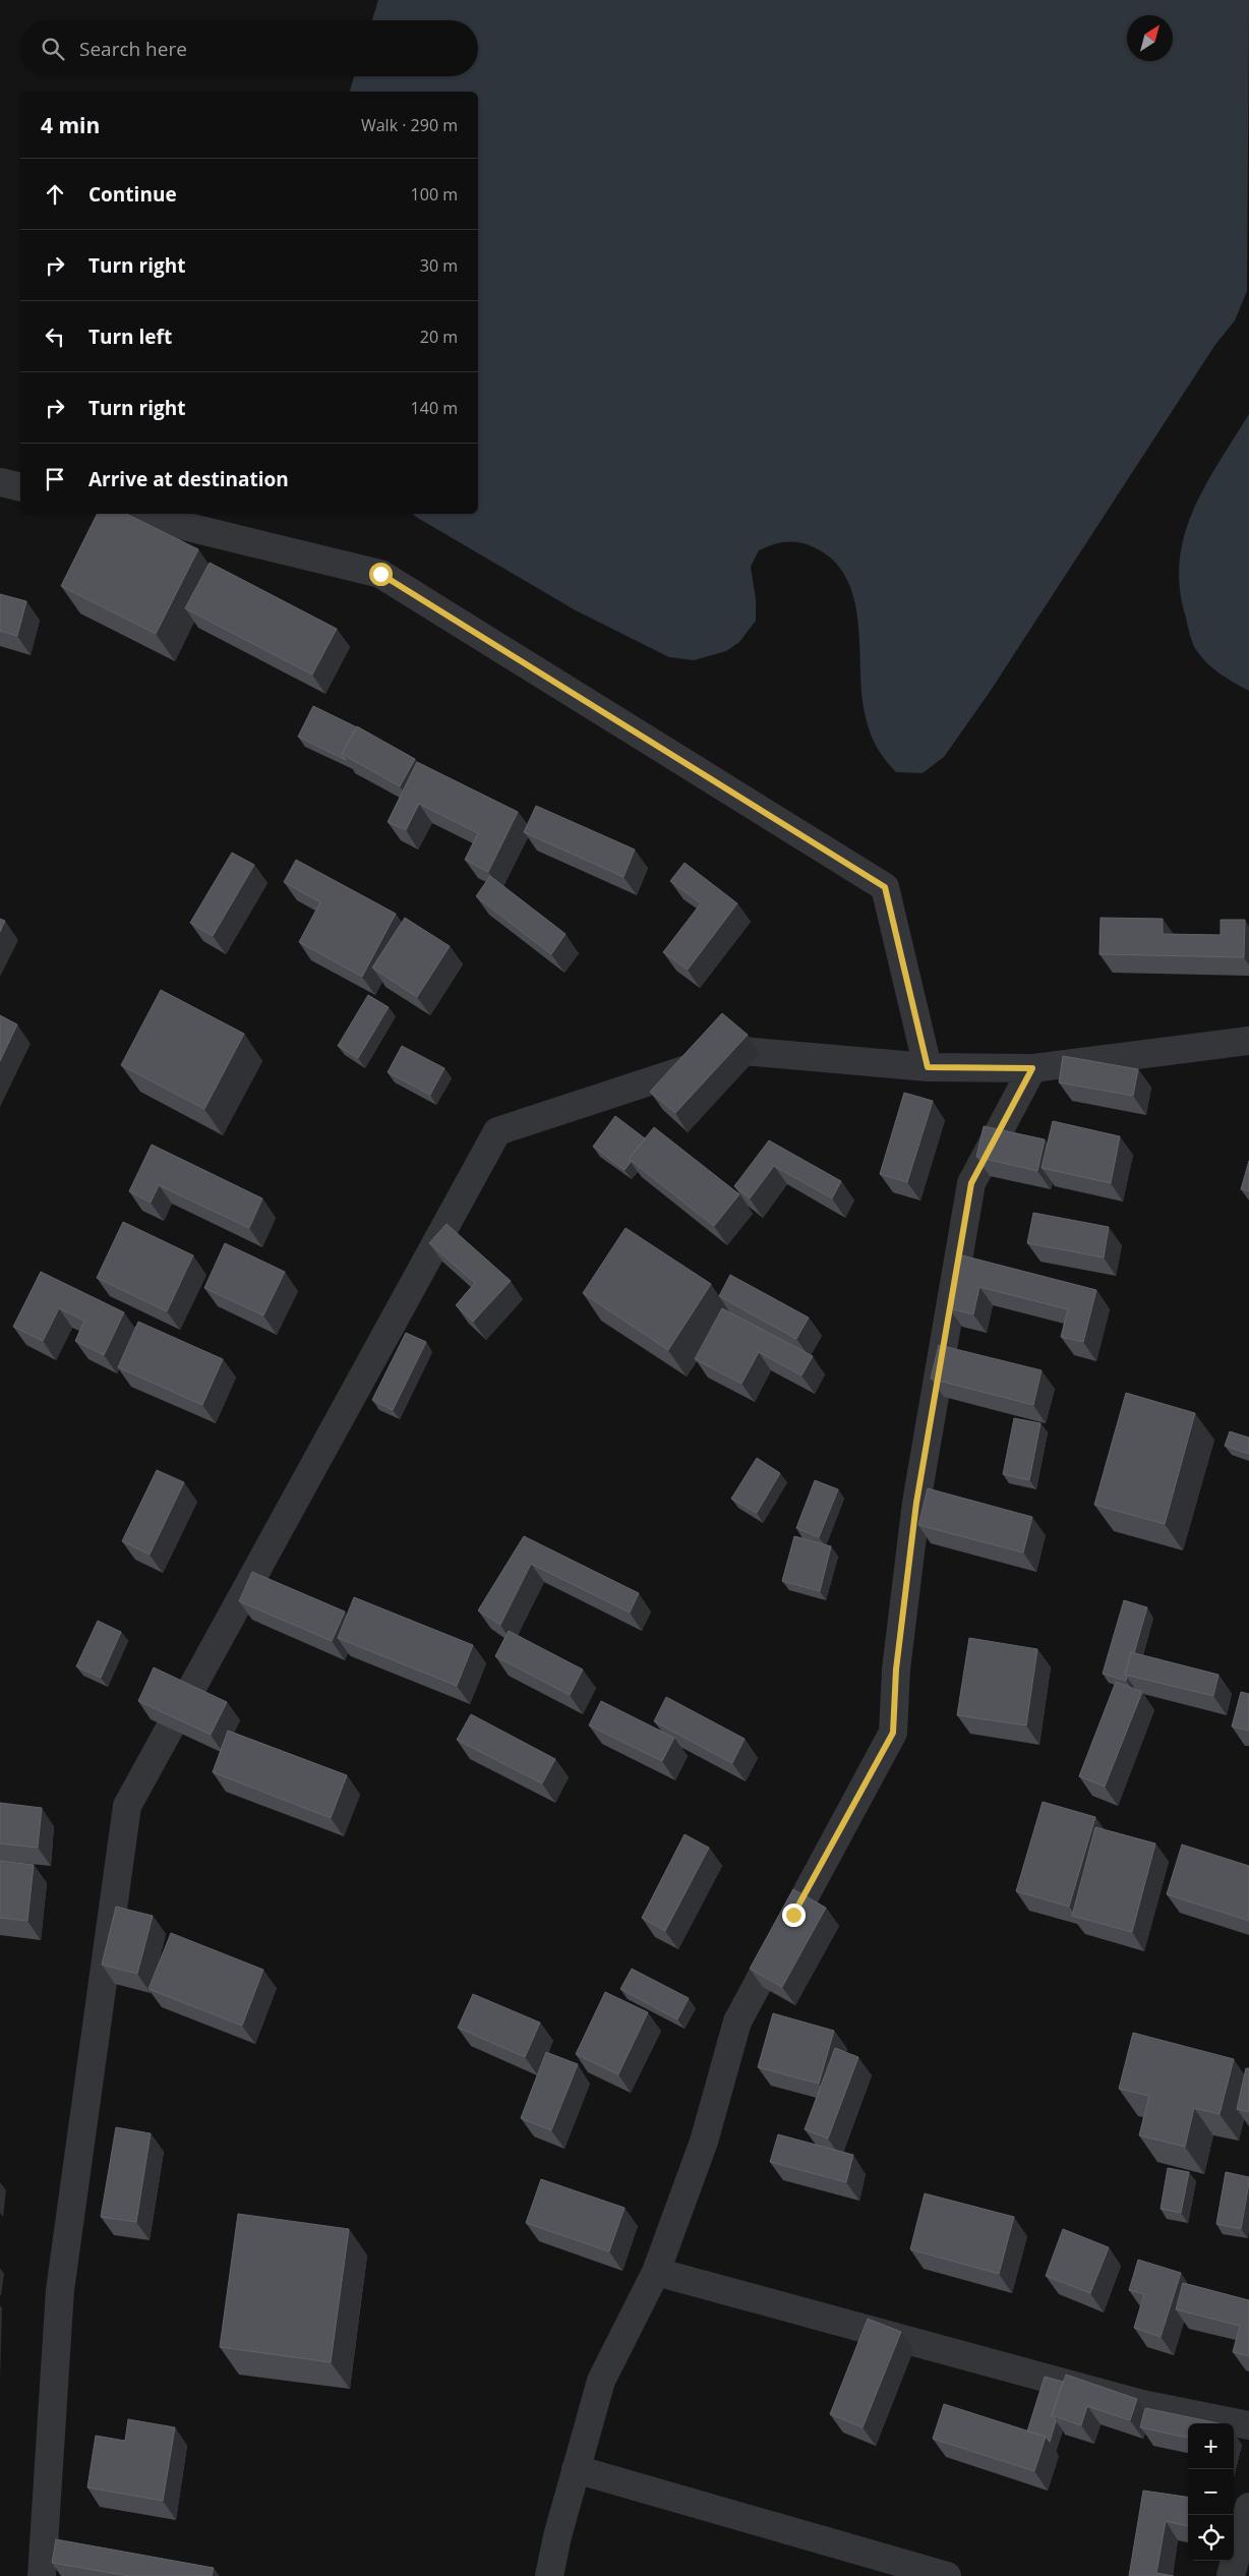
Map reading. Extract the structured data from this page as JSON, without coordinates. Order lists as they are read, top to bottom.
{
  "north": "top right",
  "page": {
    "search": "Search here",
    "heading": ["4 min", "Walk · 290 m"],
    "list": [
      ["Continue", "100 m"],
      ["Turn right", "30 m"],
      ["Turn left", "20 m"],
      ["Turn right", "140 m"],
      "Arrive at destination"
    ],
    "map_buttons": ["+", "−"]
  }
}
